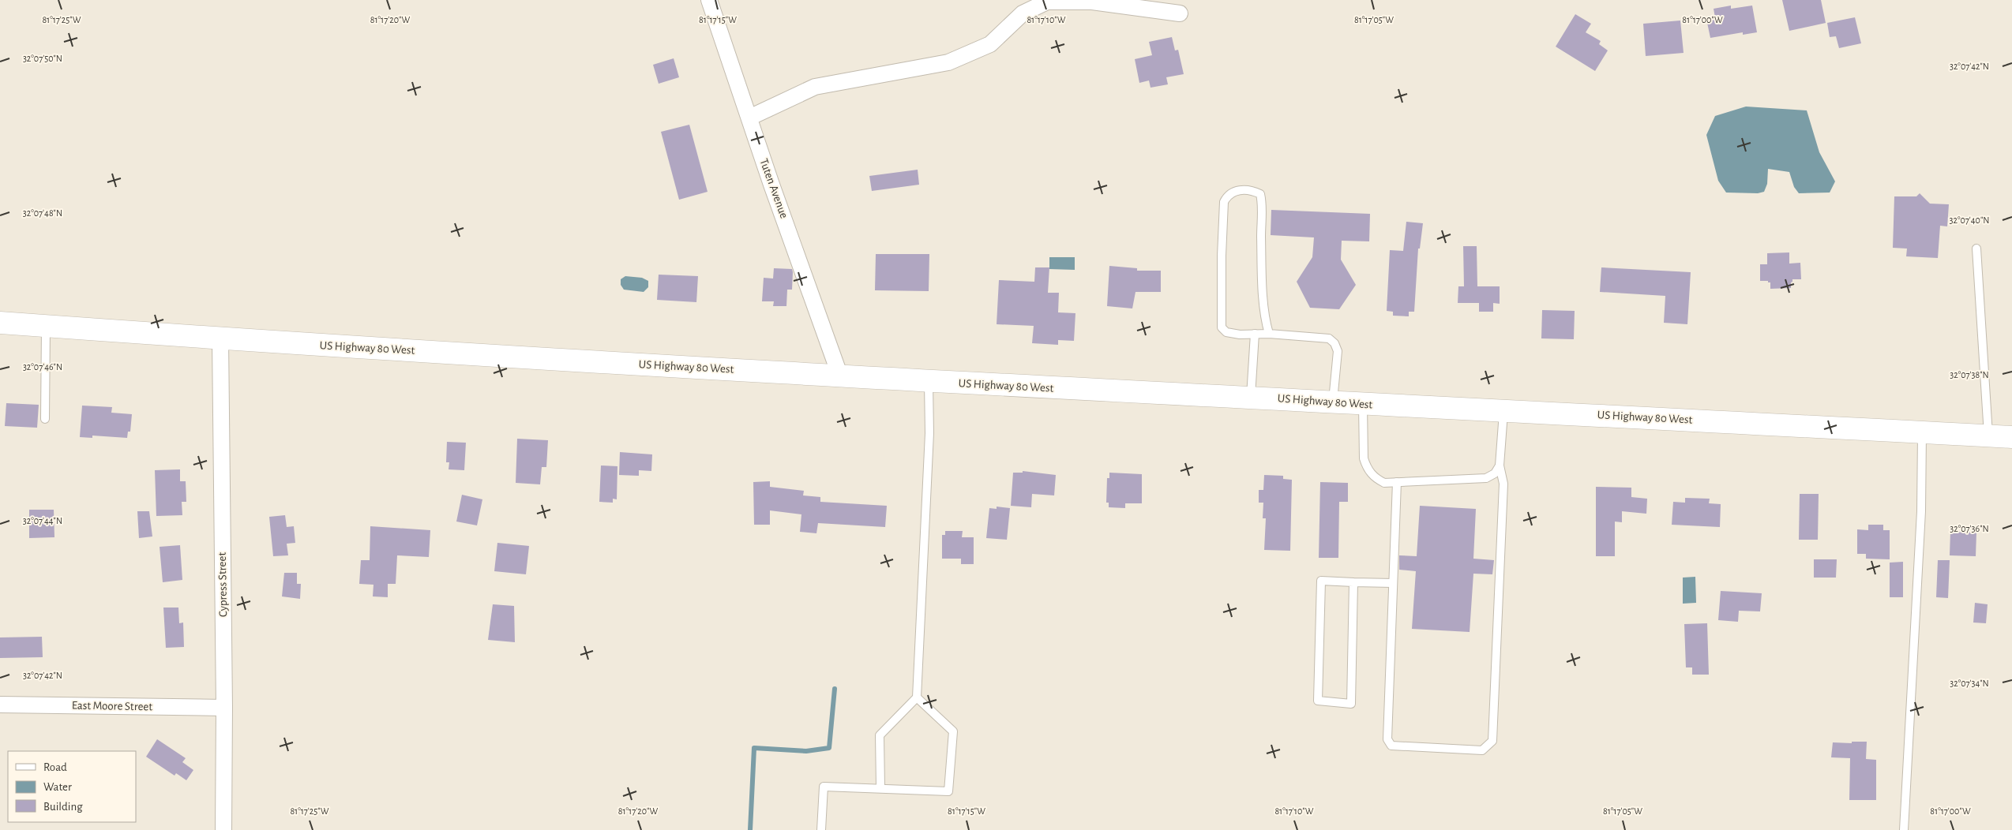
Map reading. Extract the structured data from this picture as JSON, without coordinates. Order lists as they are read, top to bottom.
{
  "streets": {
    "main road": ["US Highway 80 West"],
    "street": ["Tuten Avenue", "Cypress Street", "East Moore Street"]
  },
  "crossings": [
    ["Tuten Avenue", "US Highway 80 West"],
    ["US Highway 80 West", "Cypress Street"],
    ["Cypress Street", "East Moore Street"]
  ],
  "legend": ["Road", "Water", "Building"],
  "coordinates": [
    "81°17'25\"W",
    "81°17'20\"W",
    "81°17'15\"W",
    "81°17'10\"W",
    "81°17'05\"W",
    "81°17'00\"W",
    "32°07'50\"N",
    "32°07'42\"N",
    "32°07'48\"N",
    "32°07'40\"N",
    "32°07'46\"N",
    "32°07'38\"N",
    "32°07'44\"N",
    "32°07'36\"N",
    "32°07'34\"N"
  ]
}
